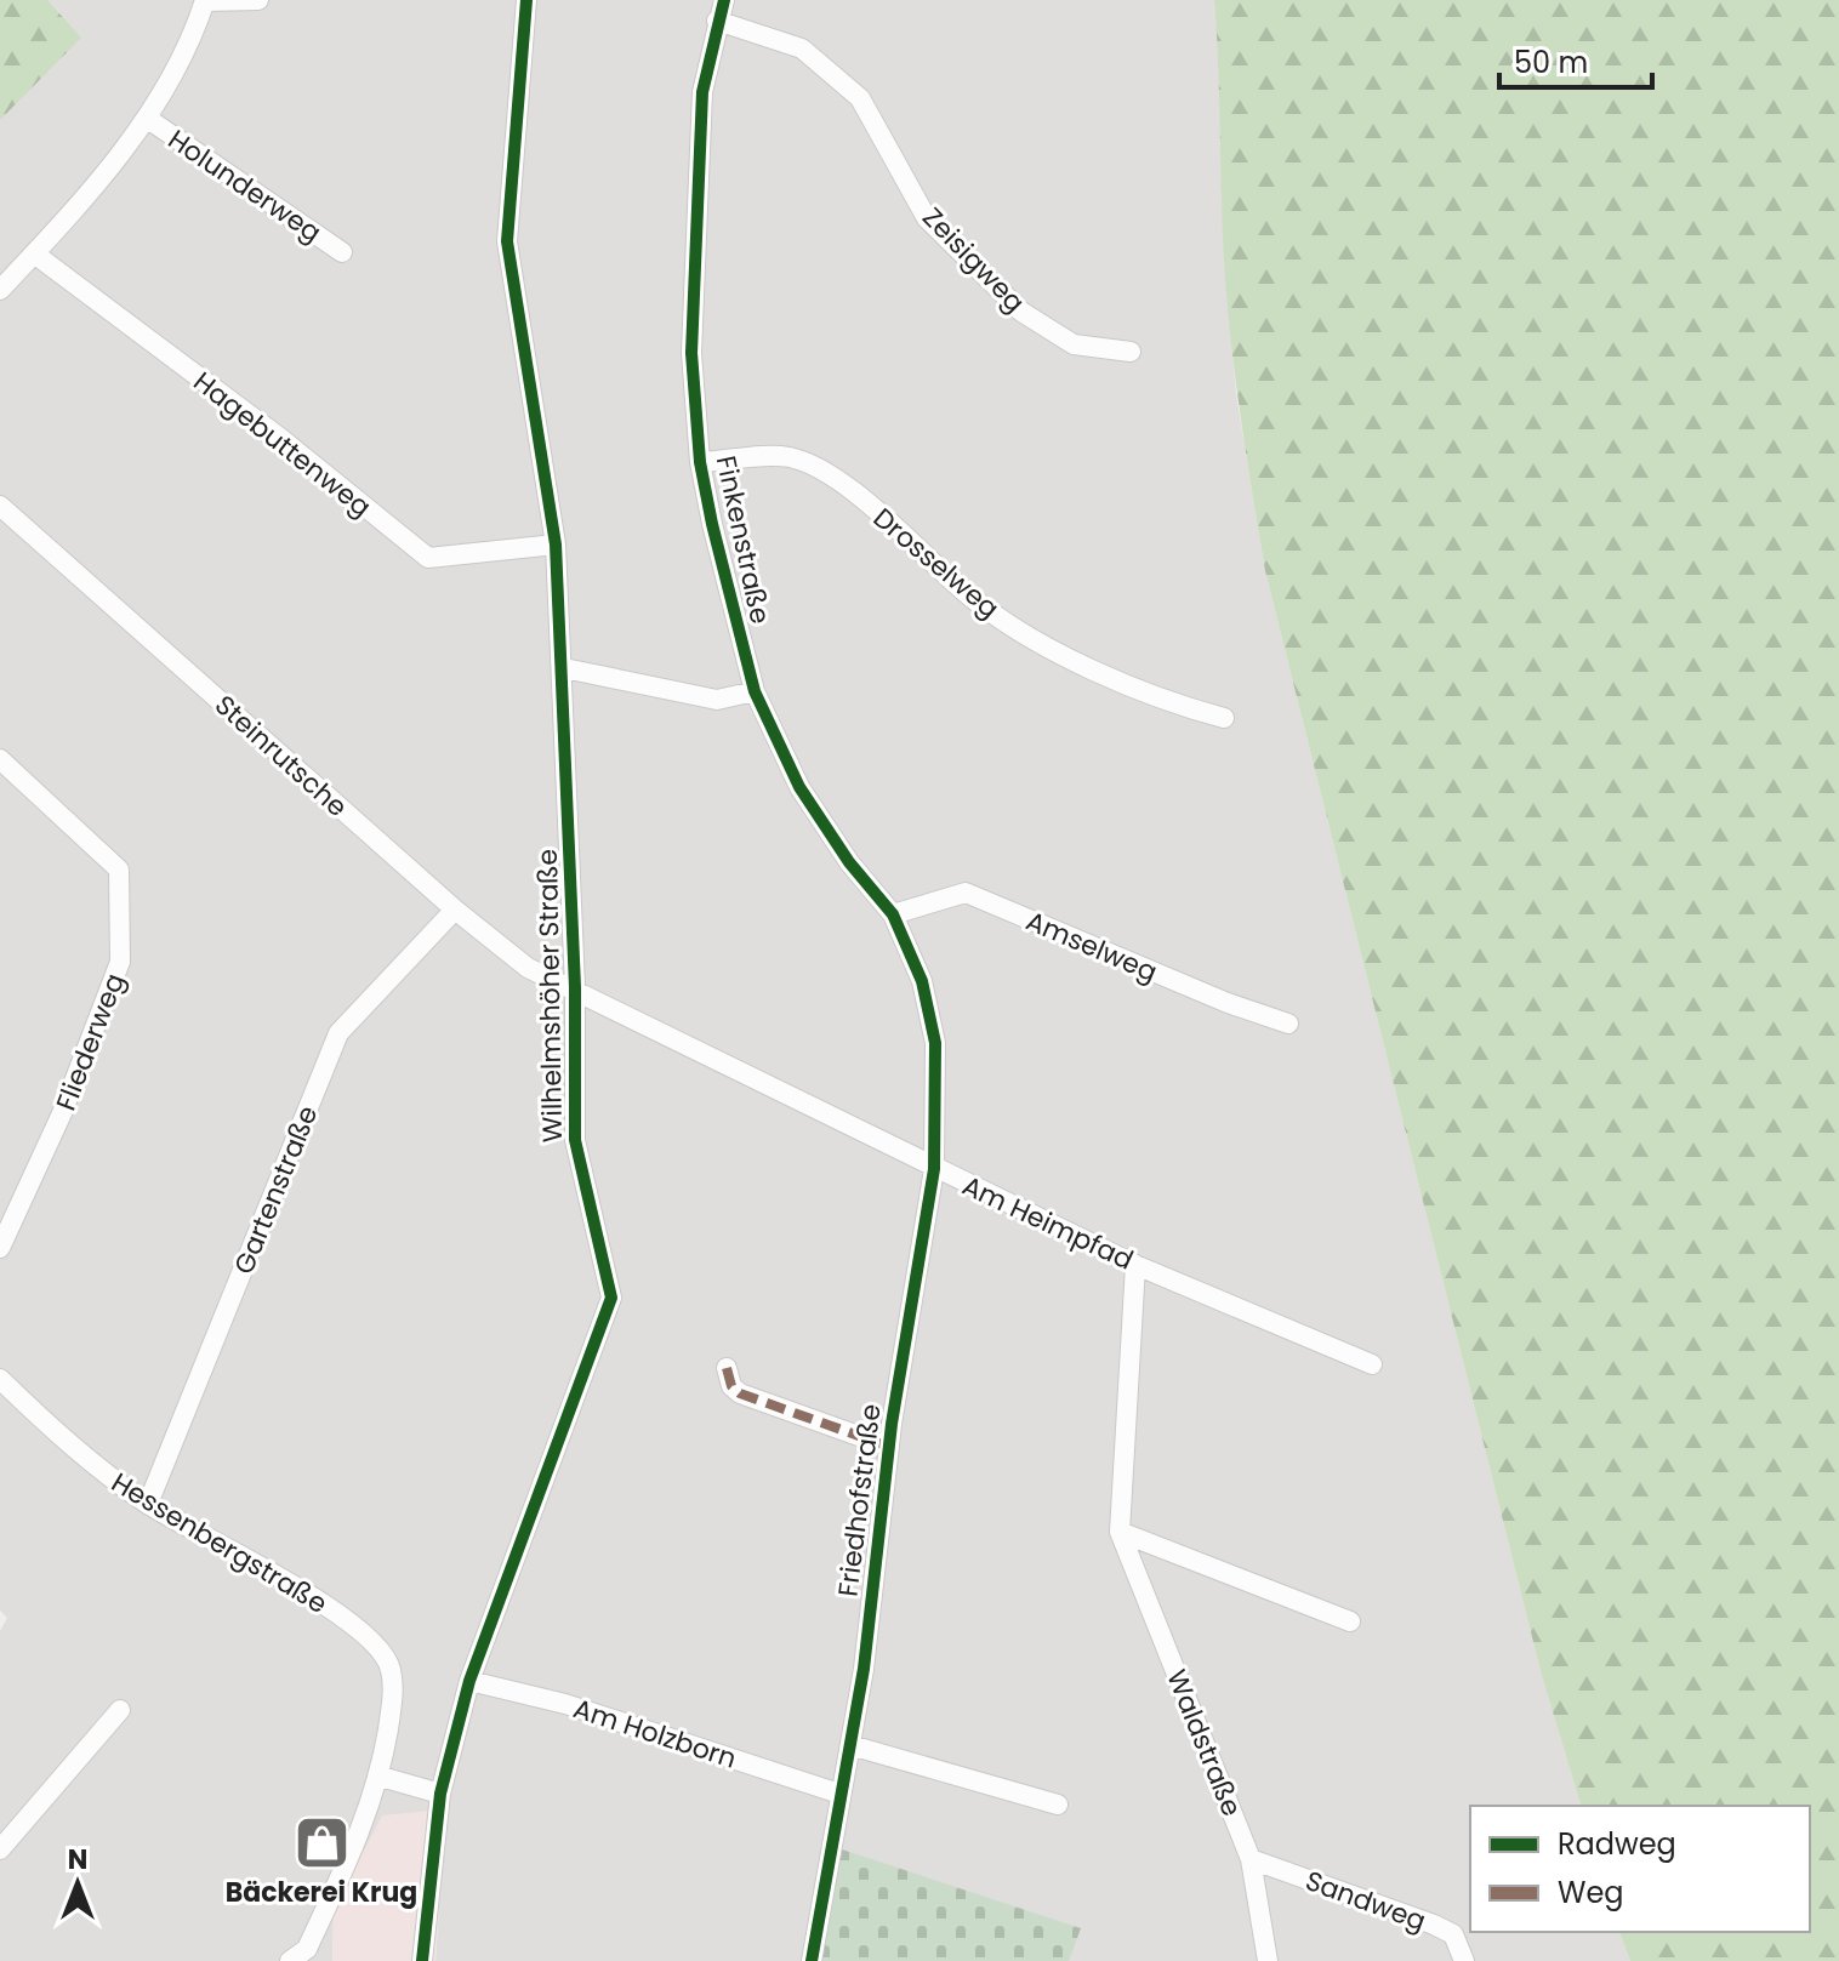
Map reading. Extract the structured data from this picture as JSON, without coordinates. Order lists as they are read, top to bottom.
{
  "streets": {
    "street": [
      "Holunderweg",
      "Zeisigweg",
      "Hagebuttenweg",
      "Finkenstraße",
      "Drosselweg",
      "Steinrutsche",
      "Amselweg",
      "Wilhelmshöher Straße",
      "Fliederweg",
      "Gartenstraße",
      "Am Heimpfad",
      "Friedhofstraße",
      "Hessenbergstraße",
      "Am Holzborn",
      "Waldstraße",
      "Sandweg"
    ]
  },
  "crossings": [
    ["Zeisigweg", "Finkenstraße"],
    ["Hagebuttenweg", "Wilhelmshöher Straße"],
    ["Finkenstraße", "Drosselweg"],
    ["Finkenstraße", "Amselweg"],
    ["Finkenstraße", "Friedhofstraße"],
    ["Steinrutsche", "Wilhelmshöher Straße"],
    ["Steinrutsche", "Gartenstraße"],
    ["Steinrutsche", "Am Heimpfad"],
    ["Wilhelmshöher Straße", "Am Heimpfad"],
    ["Wilhelmshöher Straße", "Am Holzborn"],
    ["Gartenstraße", "Hessenbergstraße"],
    ["Am Heimpfad", "Friedhofstraße"],
    ["Am Heimpfad", "Waldstraße"],
    ["Friedhofstraße", "Am Holzborn"],
    ["Waldstraße", "Sandweg"]
  ],
  "places": {
    "shop": ["Bäckerei Krug"]
  },
  "legend": ["Radweg", "Weg"],
  "scale_bar": "50 m",
  "north": "top"
}
